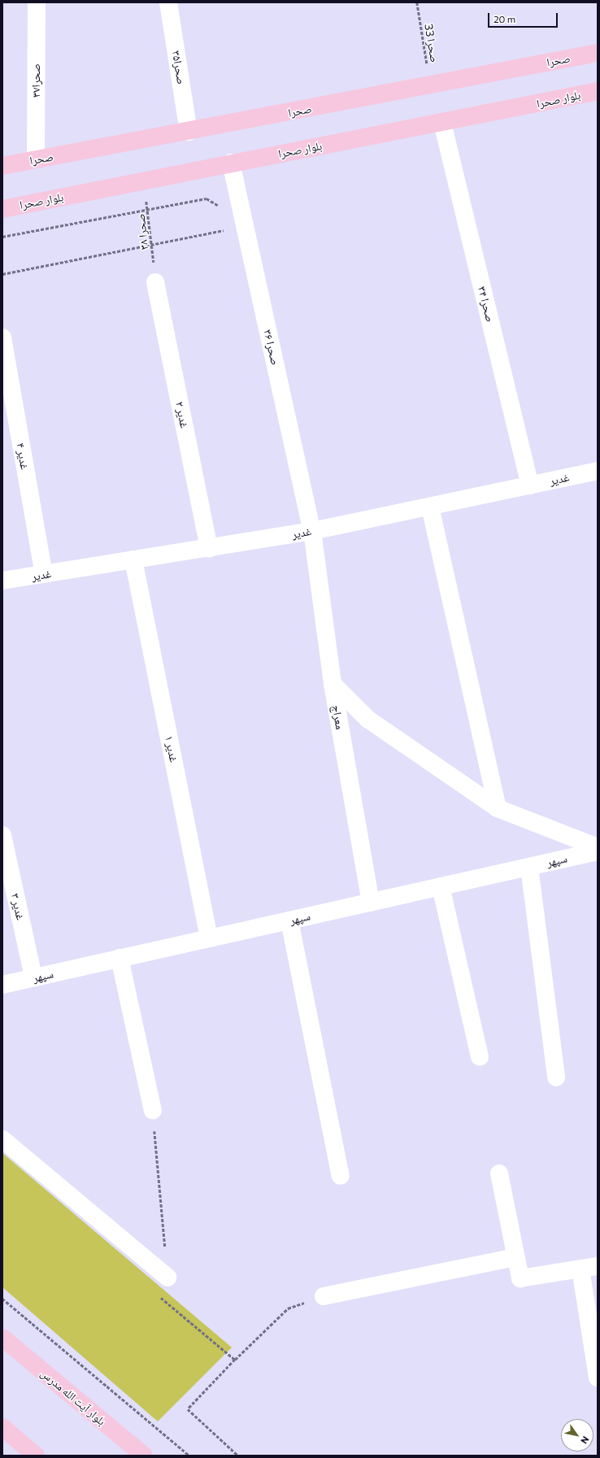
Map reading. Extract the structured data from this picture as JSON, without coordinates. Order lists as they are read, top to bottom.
{
  "streets": {
    "main road": ["صحرا", "بلوار صحرا", "بلوار آیت الله مدرس"],
    "street": [
      "صحرا۳۵",
      "صحرا۳۷",
      "صحرا ۳۴",
      "صحرا ۳۶",
      "غدیر ۲",
      "غدیر ۴",
      "غدیر",
      "معراج",
      "غدیر ۱",
      "سپهر",
      "غدیر ۳"
    ],
    "path": ["صحرا 33", "صحرا ۳۸"]
  },
  "crossings": [
    ["صحرا 33", "صحرا"],
    ["صحرا", "صحرا۳۵"],
    ["صحرا", "صحرا۳۷"],
    ["بلوار صحرا", "صحرا ۳۸"],
    ["بلوار صحرا", "صحرا ۳۴"],
    ["بلوار صحرا", "صحرا ۳۶"],
    ["صحرا ۳۸", "غدیر ۲"],
    ["صحرا ۳۴", "غدیر"],
    ["صحرا ۳۶", "غدیر"],
    ["صحرا ۳۶", "معراج"],
    ["غدیر ۲", "غدیر"],
    ["غدیر ۴", "غدیر"],
    ["غدیر", "معراج"],
    ["غدیر", "غدیر ۱"],
    ["معراج", "سپهر"],
    ["غدیر ۱", "سپهر"],
    ["سپهر", "غدیر ۳"]
  ],
  "scale_bar": "20 m",
  "north": "bottom right"
}
